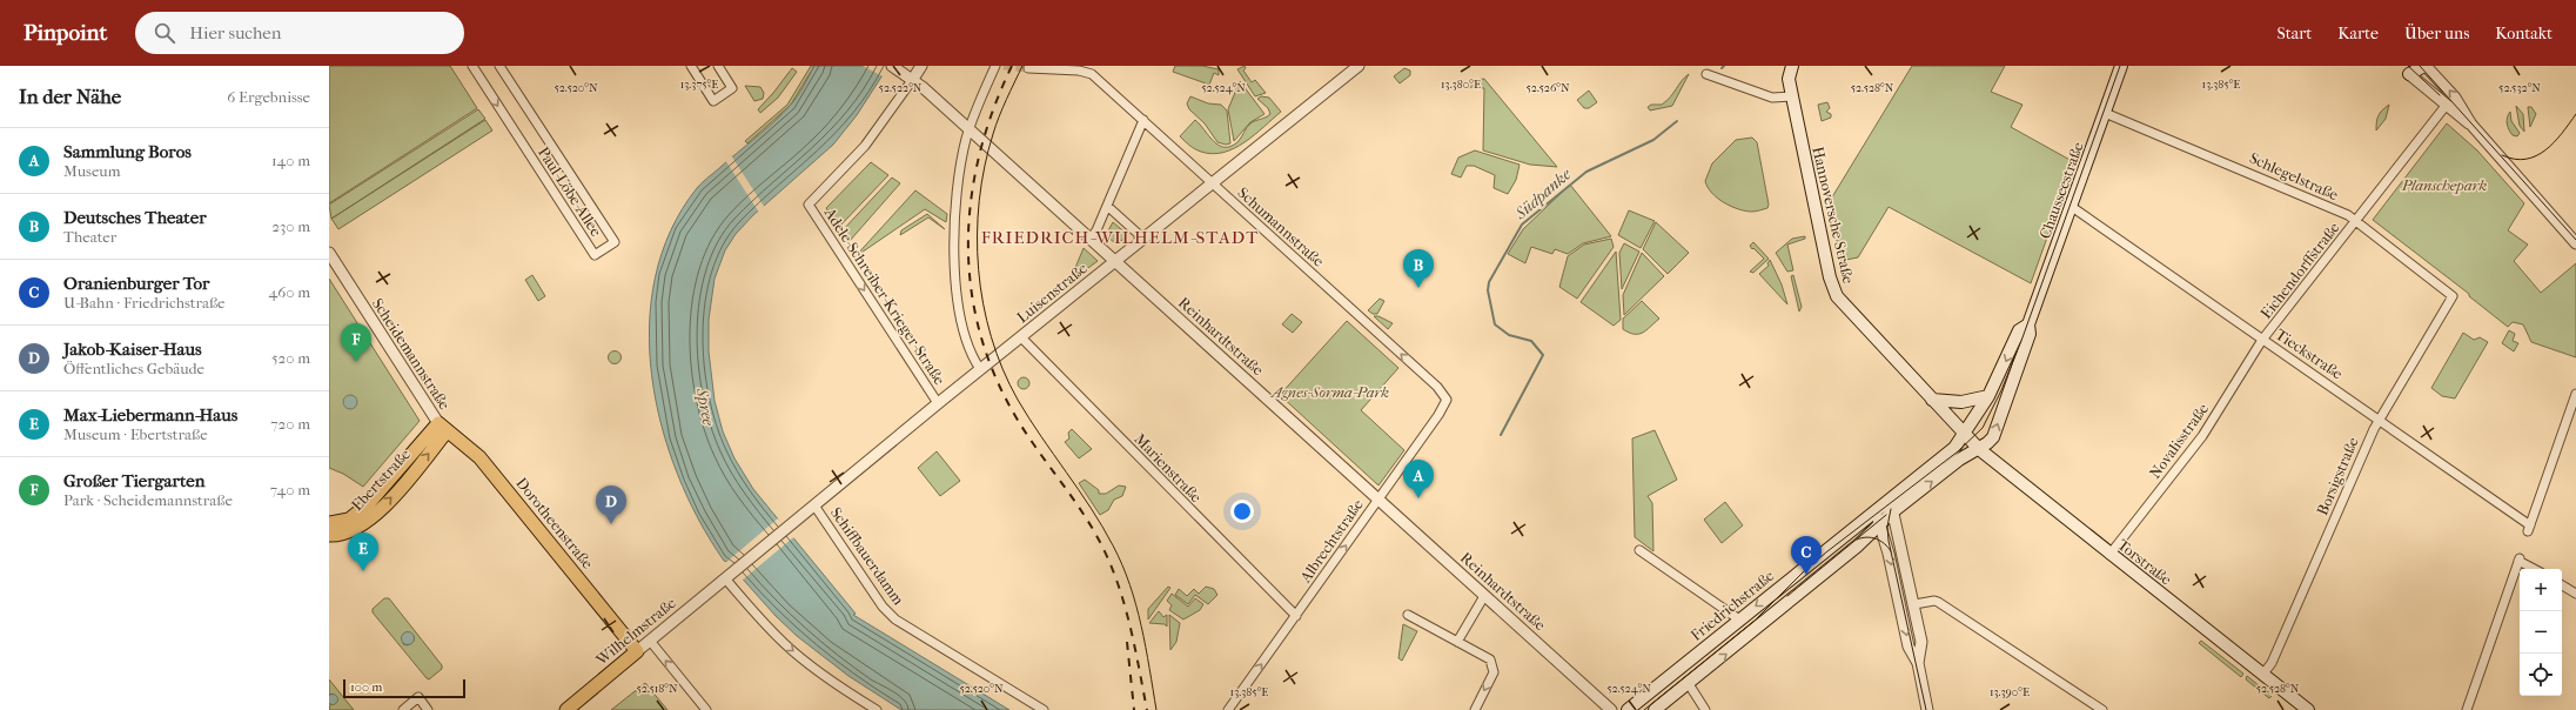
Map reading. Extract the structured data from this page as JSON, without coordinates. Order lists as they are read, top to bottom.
{
  "streets": {
    "main road": [
      "Chausseestraße",
      "Hannoversche Straße",
      "Ebertstraße",
      "Dorotheenstraße",
      "Torstraße",
      "Friedrichstraße",
      "Wilhelmstraße"
    ],
    "street": [
      "Schlegelstraße",
      "Paul-Löbe-Allee",
      "Schumannstraße",
      "Eichendorffstraße",
      "Luisenstraße",
      "Adele-Schreiber-Krieger-Straße",
      "Reinhardtstraße",
      "Scheidemannstraße",
      "Tieckstraße",
      "Novalisstraße",
      "Marienstraße",
      "Borsigstraße",
      "Albrechtstraße",
      "Schiffbauerdamm"
    ]
  },
  "crossings": [
    ["Schlegelstraße", "Chausseestraße"],
    ["Schlegelstraße", "Eichendorffstraße"],
    ["Schlegelstraße", "Borsigstraße"],
    ["Chausseestraße", "Hannoversche Straße"],
    ["Chausseestraße", "Tieckstraße"],
    ["Chausseestraße", "Torstraße"],
    ["Chausseestraße", "Friedrichstraße"],
    ["Hannoversche Straße", "Torstraße"],
    ["Hannoversche Straße", "Friedrichstraße"],
    ["Schumannstraße", "Luisenstraße"],
    ["Schumannstraße", "Albrechtstraße"],
    ["Eichendorffstraße", "Tieckstraße"],
    ["Eichendorffstraße", "Novalisstraße"],
    ["Luisenstraße", "Adele-Schreiber-Krieger-Straße"],
    ["Luisenstraße", "Reinhardtstraße"],
    ["Luisenstraße", "Marienstraße"],
    ["Luisenstraße", "Schiffbauerdamm"],
    ["Luisenstraße", "Wilhelmstraße"],
    ["Adele-Schreiber-Krieger-Straße", "Reinhardtstraße"],
    ["Reinhardtstraße", "Albrechtstraße"],
    ["Scheidemannstraße", "Ebertstraße"],
    ["Scheidemannstraße", "Dorotheenstraße"],
    ["Tieckstraße", "Novalisstraße"],
    ["Tieckstraße", "Borsigstraße"],
    ["Novalisstraße", "Torstraße"],
    ["Marienstraße", "Albrechtstraße"],
    ["Borsigstraße", "Torstraße"],
    ["Ebertstraße", "Dorotheenstraße"],
    ["Dorotheenstraße", "Wilhelmstraße"],
    ["Torstraße", "Friedrichstraße"]
  ],
  "one_way": ["Schumannstraße", "Adele-Schreiber-Krieger-Straße", "Albrechtstraße"],
  "districts": ["FRIEDRICH-WILHELM-STADT"],
  "water": ["Südpanke", "Spree"],
  "parks": ["Planschepark", "Agnes-Sorma-Park"],
  "scale_bar": "100 m",
  "page": {
    "header": "Pinpoint",
    "search": "Hier suchen",
    "nav": [
      "Start",
      "Karte",
      "Über uns",
      "Kontakt"
    ],
    "heading": ["In der Nähe", "6 Ergebnisse"],
    "list": [
      {
        "mark": "A",
        "name": "Sammlung Boros",
        "note": "Museum",
        "value": "140 m"
      },
      {
        "mark": "B",
        "name": "Deutsches Theater",
        "note": "Theater",
        "value": "230 m"
      },
      {
        "mark": "C",
        "name": "Oranienburger Tor",
        "note": "U-Bahn · Friedrichstraße",
        "value": "460 m"
      },
      {
        "mark": "D",
        "name": "Jakob-Kaiser-Haus",
        "note": "Öffentliches Gebäude",
        "value": "520 m"
      },
      {
        "mark": "E",
        "name": "Max-Liebermann-Haus",
        "note": "Museum · Ebertstraße",
        "value": "720 m"
      },
      {
        "mark": "F",
        "name": "Großer Tiergarten",
        "note": "Park · Scheidemannstraße",
        "value": "740 m"
      }
    ],
    "pins": [
      "B",
      "F",
      "A",
      "D",
      "E",
      "C"
    ],
    "map_buttons": ["+", "−"],
    "scale": "100 m"
  },
  "coordinates": [
    "13.375°E",
    "13.380°E",
    "13.385°E",
    "52.520°N",
    "52.522°N",
    "52.524°N",
    "52.526°N",
    "52.528°N",
    "52.532°N",
    "52.518°N",
    "13.390°E"
  ]
}
